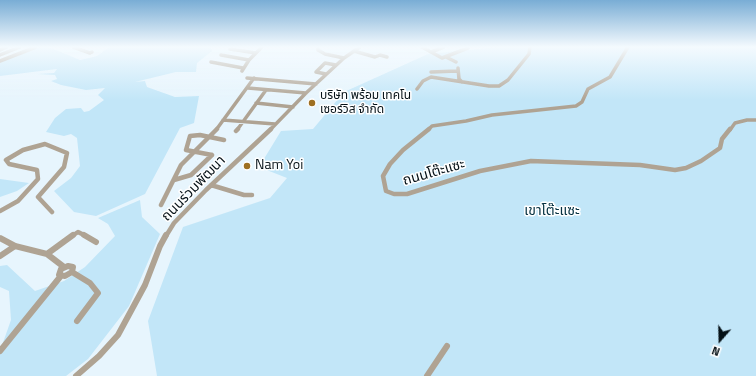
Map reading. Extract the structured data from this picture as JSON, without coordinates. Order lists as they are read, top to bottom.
{
  "streets": {
    "street": ["ถนนโต๊ะแซะ", "ถนนร่วมพัฒนา"]
  },
  "parks": ["เขาโต๊ะแซะ"],
  "places": ["บริษัท พร้อม เทคโน เซอร์วิส จำกัด", "Nam Yoi"],
  "north": "bottom"
}
